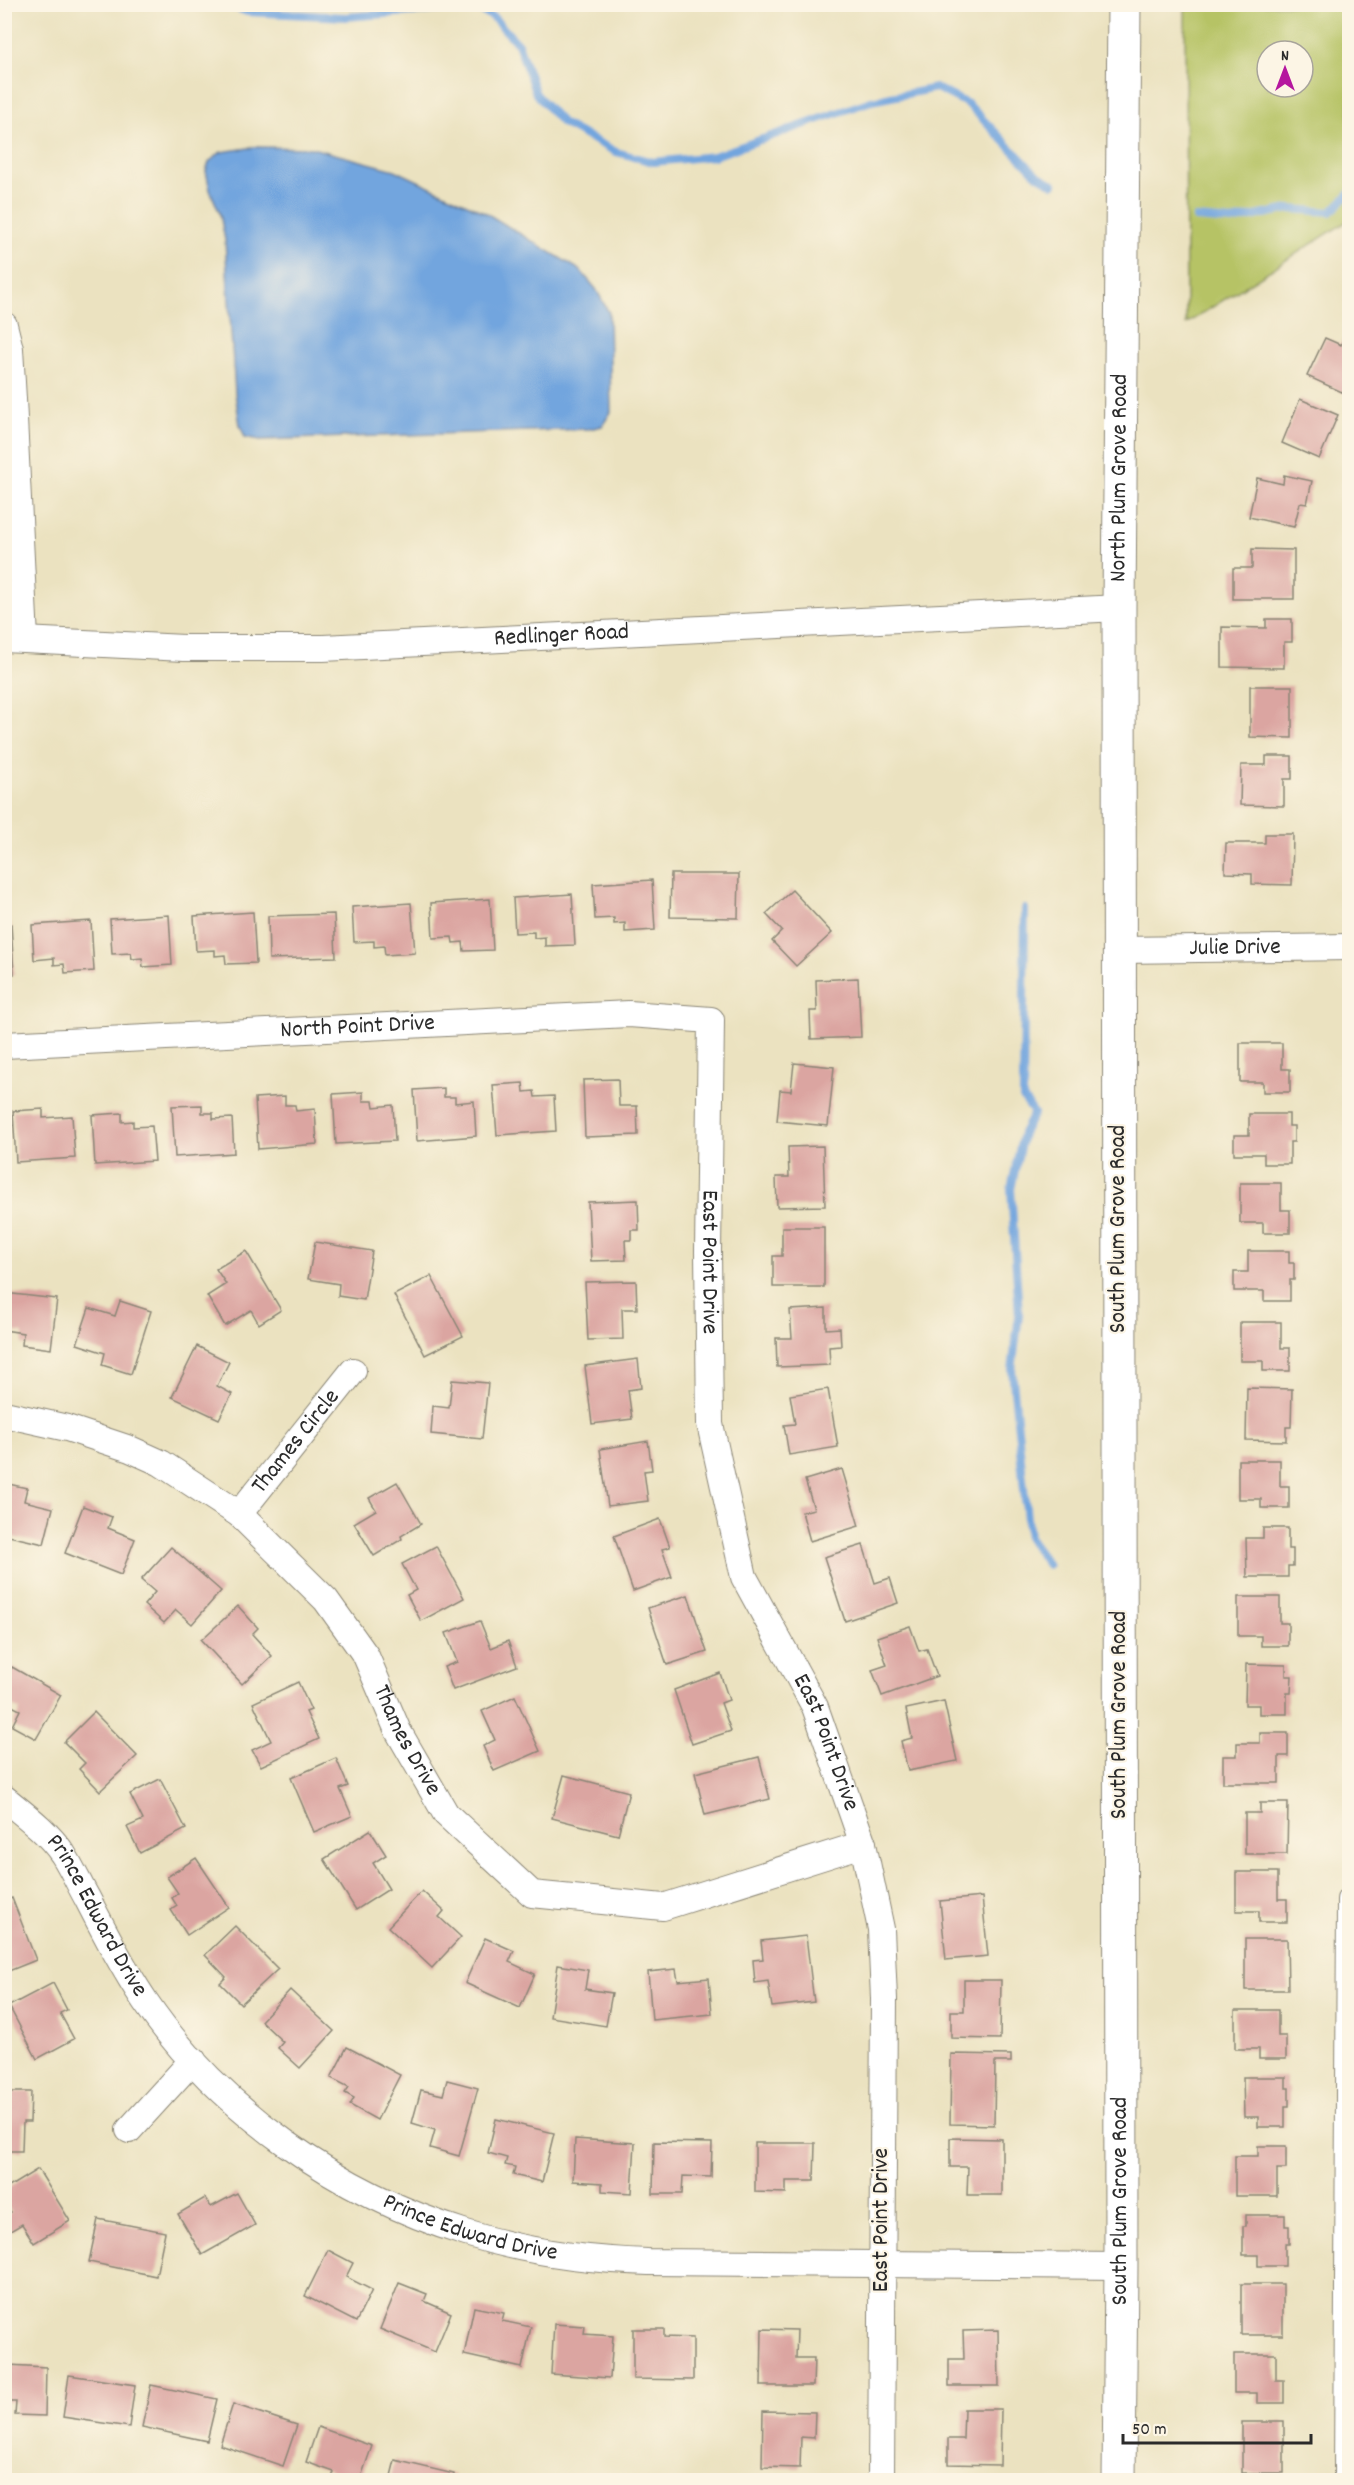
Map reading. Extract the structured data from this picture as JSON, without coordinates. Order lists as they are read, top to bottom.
{
  "streets": {
    "street": [
      "North Plum Grove Road",
      "Redlinger Road",
      "Julie Drive",
      "North Point Drive",
      "South Plum Grove Road",
      "East Point Drive",
      "Thames Circle",
      "Thames Drive",
      "Prince Edward Drive"
    ]
  },
  "crossings": [
    ["North Plum Grove Road", "Redlinger Road"],
    ["North Plum Grove Road", "Julie Drive"],
    ["North Plum Grove Road", "South Plum Grove Road"],
    ["Julie Drive", "South Plum Grove Road"],
    ["North Point Drive", "East Point Drive"],
    ["South Plum Grove Road", "Prince Edward Drive"],
    ["East Point Drive", "Thames Drive"],
    ["East Point Drive", "Prince Edward Drive"],
    ["Thames Circle", "Thames Drive"]
  ],
  "scale_bar": "50 m",
  "north": "top"
}
